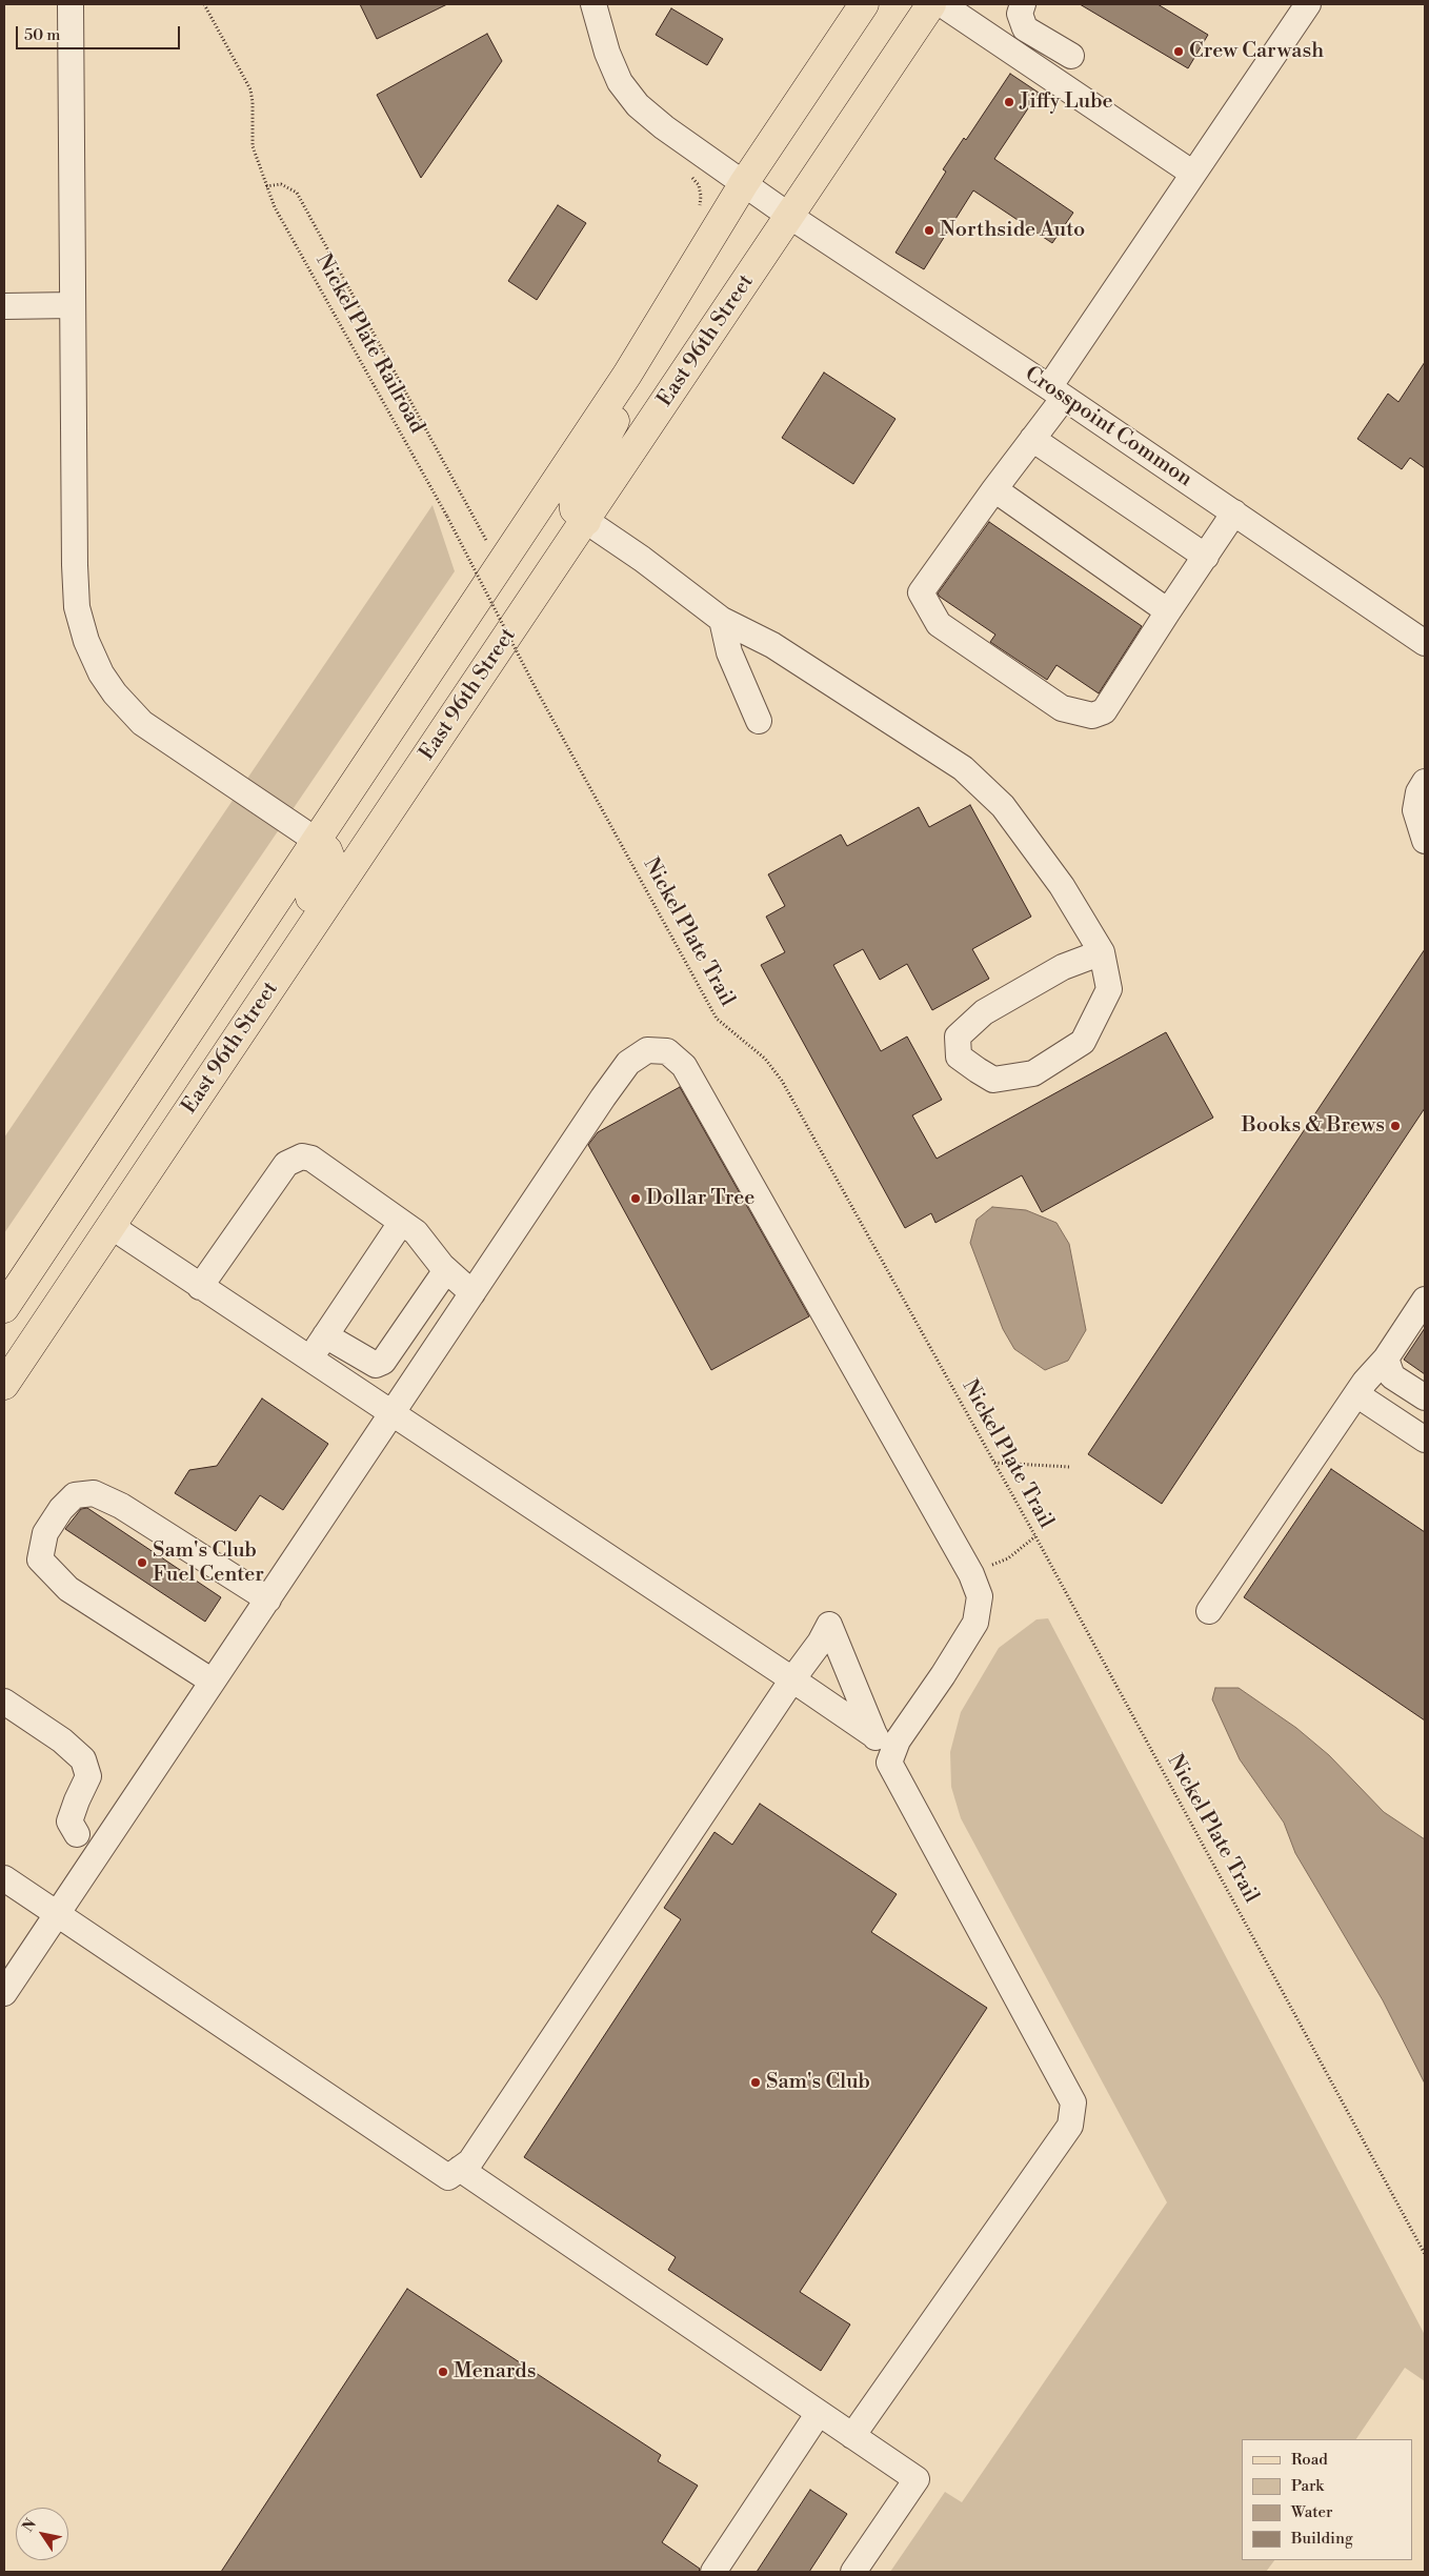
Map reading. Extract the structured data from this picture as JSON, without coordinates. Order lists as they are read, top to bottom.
{
  "streets": {
    "main road": ["East 96th Street"],
    "street": ["Crosspoint Common"],
    "path": ["Nickel Plate Railroad", "Nickel Plate Trail"]
  },
  "crossings": [
    ["East 96th Street", "Crosspoint Common"],
    ["Nickel Plate Railroad", "Nickel Plate Trail"]
  ],
  "places": [
    "Crew Carwash",
    "Jiffy Lube",
    "Northside Auto",
    "Books & Brews",
    "Dollar Tree",
    "Sam's Club Fuel Center",
    "Sam's Club",
    "Menards"
  ],
  "legend": [
    "Road",
    "Park",
    "Water",
    "Building"
  ],
  "scale_bar": "50 m",
  "north": "top left"
}
